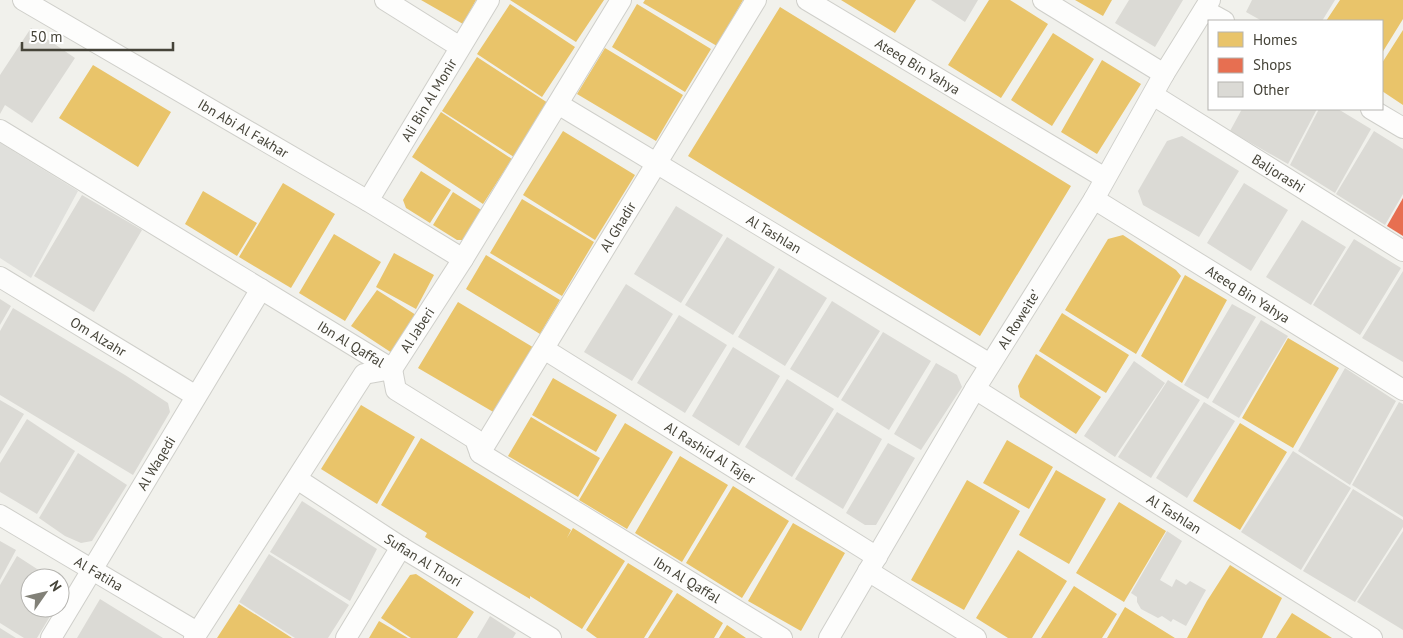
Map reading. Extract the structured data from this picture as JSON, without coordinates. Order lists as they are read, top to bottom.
{
  "streets": {
    "street": [
      "Ateeq Bin Yahya",
      "Ali Bin Al Monir",
      "Ibn Abi Al Fakhar",
      "Baljorashi",
      "Al Ghadir",
      "Al Tashlan",
      "Al Roweite'",
      "Al Jaberi",
      "Om Alzahr",
      "Ibn Al Qaffal",
      "Al Rashid Al Tajer",
      "Al Waqedi",
      "Sufian Al Thori",
      "Al Fatiha"
    ]
  },
  "crossings": [
    ["Ateeq Bin Yahya", "Al Roweite'"],
    ["Ali Bin Al Monir", "Ibn Abi Al Fakhar"],
    ["Ibn Abi Al Fakhar", "Al Jaberi"],
    ["Baljorashi", "Al Roweite'"],
    ["Al Ghadir", "Al Tashlan"],
    ["Al Ghadir", "Ibn Al Qaffal"],
    ["Al Ghadir", "Al Rashid Al Tajer"],
    ["Al Tashlan", "Al Roweite'"],
    ["Al Tashlan", "Al Jaberi"],
    ["Al Roweite'", "Al Rashid Al Tajer"],
    ["Al Jaberi", "Ibn Al Qaffal"],
    ["Om Alzahr", "Al Waqedi"],
    ["Ibn Al Qaffal", "Al Waqedi"],
    ["Al Waqedi", "Al Fatiha"]
  ],
  "legend": ["Homes", "Shops", "Other"],
  "scale_bar": "50 m",
  "north": "top right"
}
